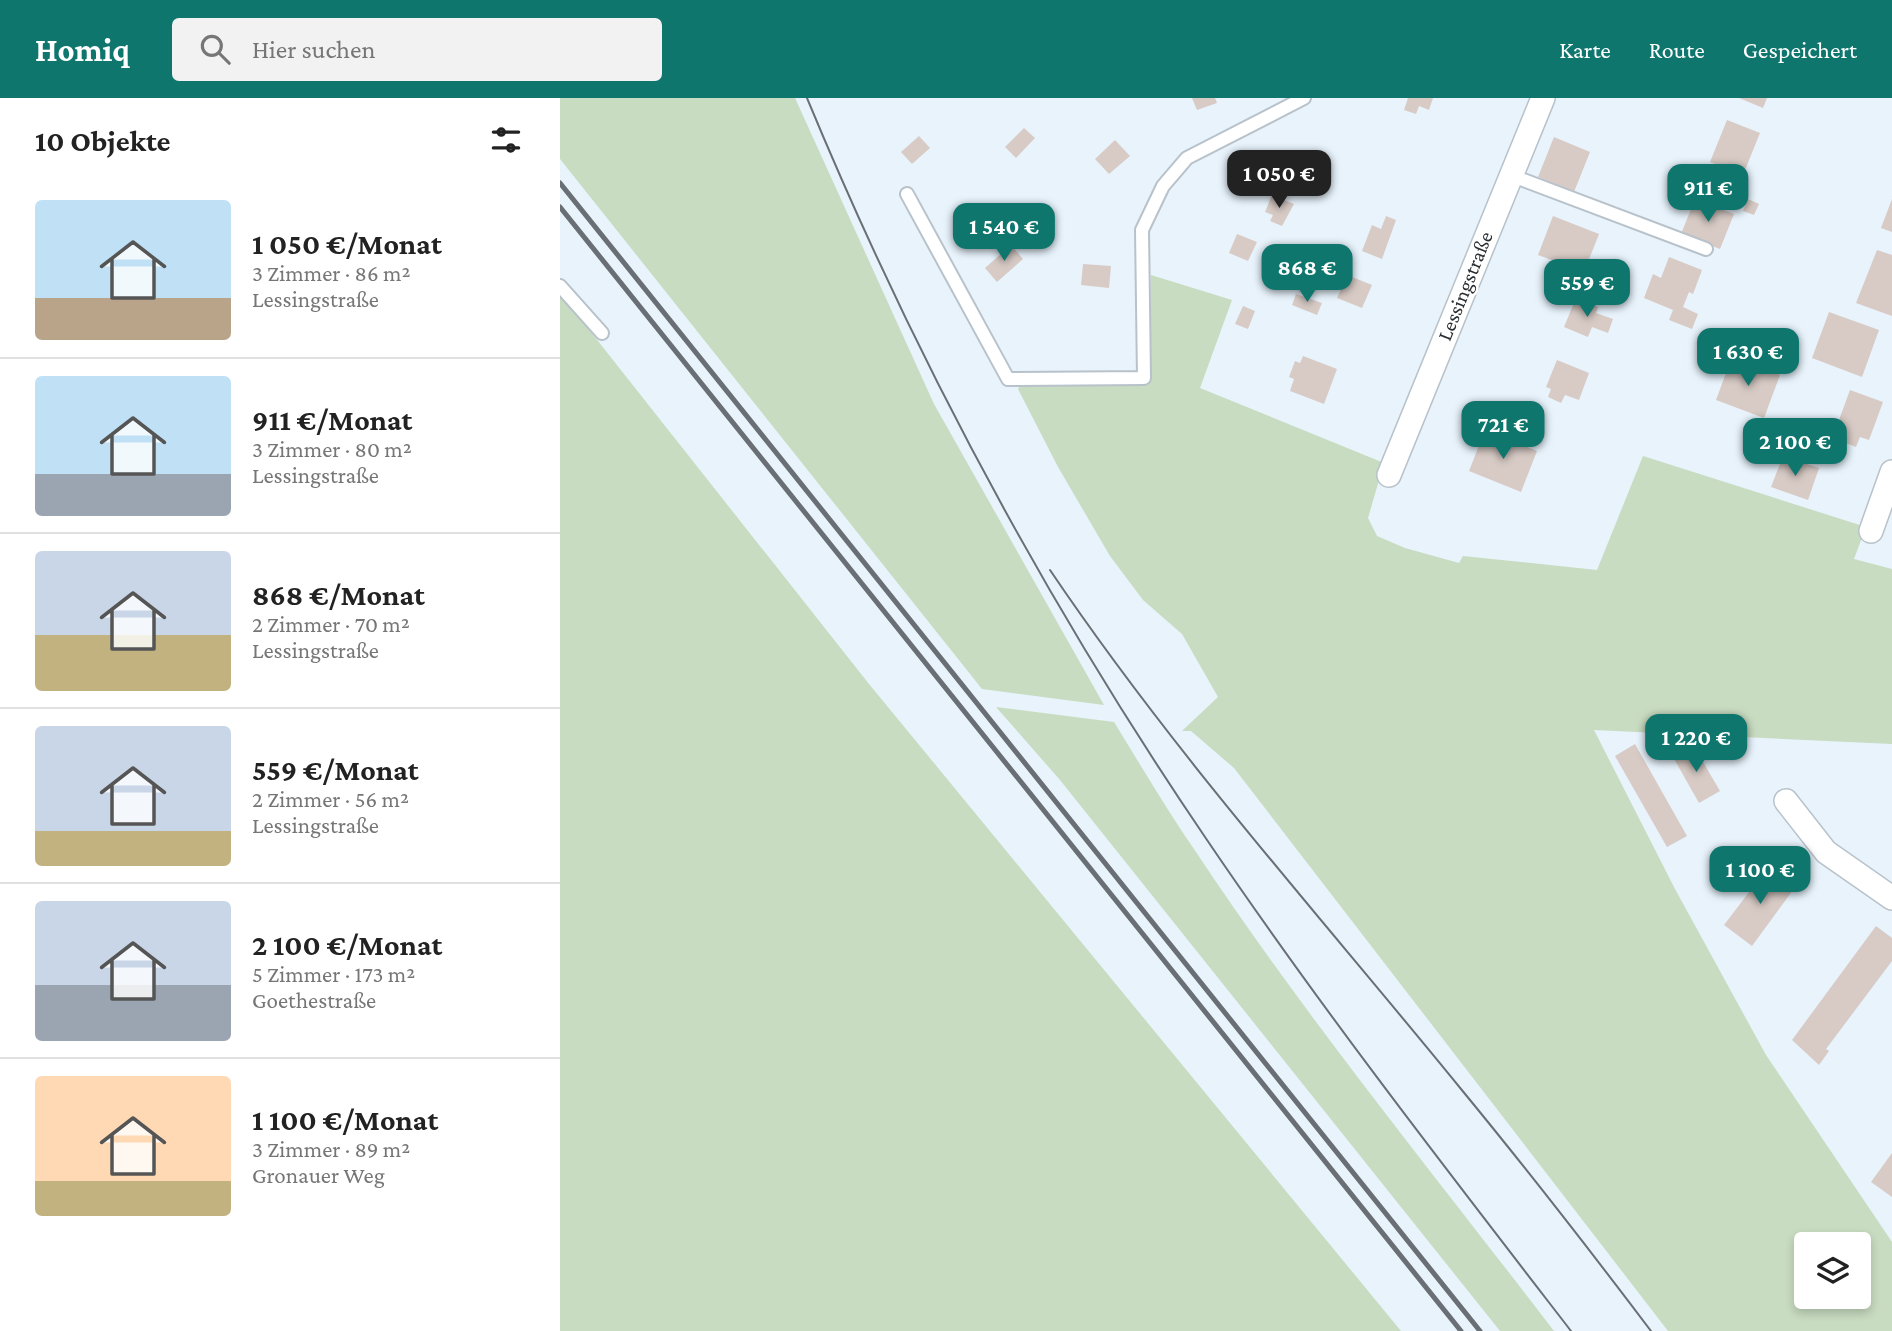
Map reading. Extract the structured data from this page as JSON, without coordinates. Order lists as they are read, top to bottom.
{
  "streets": {
    "street": ["Lessingstraße"]
  },
  "page": {
    "header": "Homiq",
    "search": "Hier suchen",
    "nav": ["Karte", "Route", "Gespeichert"],
    "heading": "10 Objekte",
    "price": [
      "1 050 €",
      "911 €",
      "1 540 €",
      "868 €",
      "559 €",
      "1 630 €",
      "721 €",
      "2 100 €",
      "1 220 €",
      "1 100 €"
    ],
    "list": [
      {
        "name": "1 050 €/Monat",
        "note": "3 Zimmer · 86 m² · Lessingstraße"
      },
      {
        "name": "911 €/Monat",
        "note": "3 Zimmer · 80 m² · Lessingstraße"
      },
      {
        "name": "868 €/Monat",
        "note": "2 Zimmer · 70 m² · Lessingstraße"
      },
      {
        "name": "559 €/Monat",
        "note": "2 Zimmer · 56 m² · Lessingstraße"
      },
      {
        "name": "2 100 €/Monat",
        "note": "5 Zimmer · 173 m² · Goethestraße"
      },
      {
        "name": "1 100 €/Monat",
        "note": "3 Zimmer · 89 m² · Gronauer Weg"
      }
    ]
  }
}
